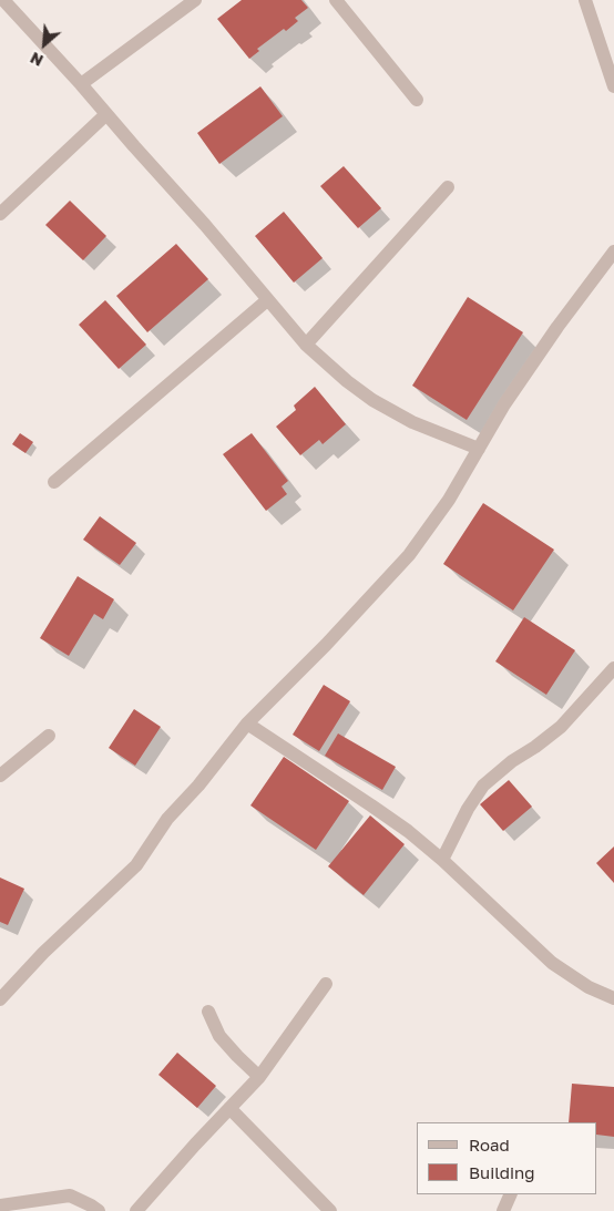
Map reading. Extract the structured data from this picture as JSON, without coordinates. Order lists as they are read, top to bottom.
{
  "legend": ["Road", "Building"],
  "north": "bottom left"
}
